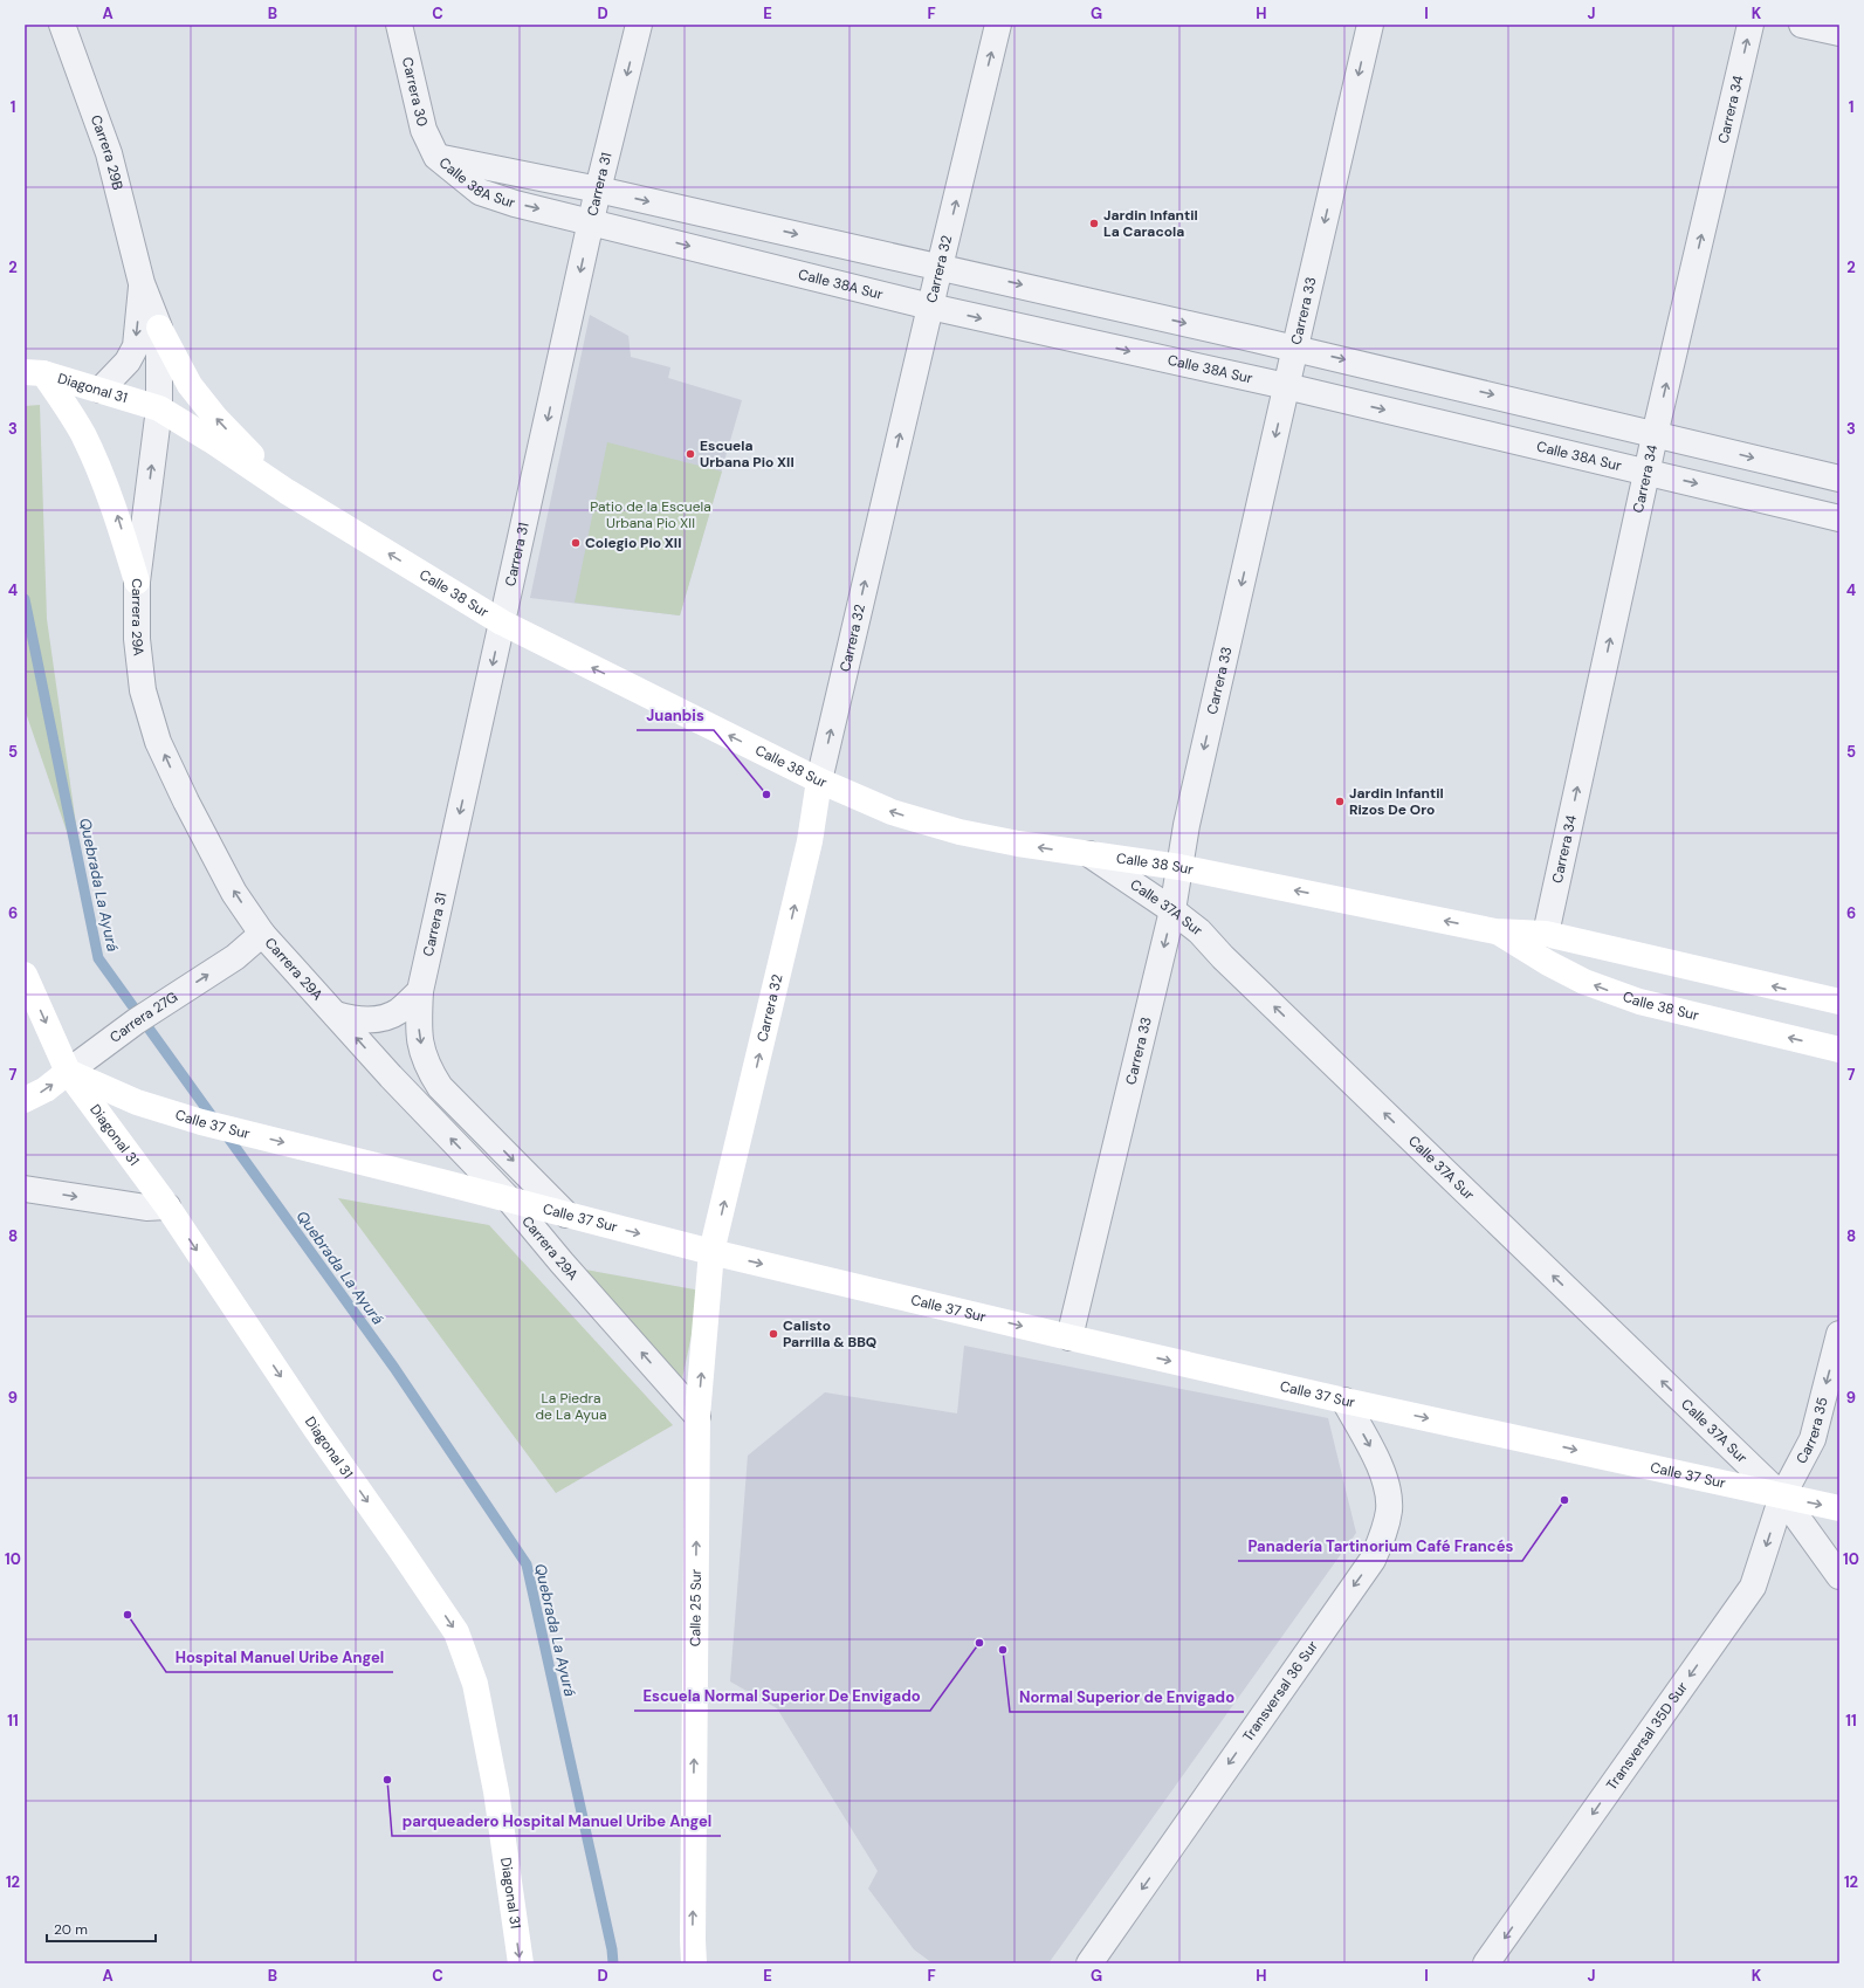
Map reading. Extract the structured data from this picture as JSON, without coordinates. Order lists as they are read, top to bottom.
{
  "streets": {
    "main road": [
      "Carrera 32",
      "Diagonal 31",
      "Calle 38 Sur",
      "Carrera 27G",
      "Calle 37 Sur",
      "Calle 25 Sur"
    ],
    "street": [
      "Carrera 30",
      "Carrera 34",
      "Carrera 29B",
      "Calle 38A Sur",
      "Carrera 31",
      "Carrera 33",
      "Carrera 29A",
      "Calle 37A Sur",
      "Carrera 35",
      "Transversal 36 Sur",
      "Transversal 35D Sur"
    ]
  },
  "crossings": [
    ["Carrera 30", "Calle 38A Sur"],
    ["Carrera 34", "Calle 38A Sur"],
    ["Carrera 34", "Calle 38 Sur"],
    ["Carrera 29B", "Diagonal 31"],
    ["Carrera 29B", "Calle 38 Sur"],
    ["Carrera 29B", "Carrera 29A"],
    ["Calle 38A Sur", "Carrera 31"],
    ["Calle 38A Sur", "Carrera 32"],
    ["Calle 38A Sur", "Carrera 33"],
    ["Carrera 31", "Calle 38 Sur"],
    ["Carrera 31", "Calle 37 Sur"],
    ["Carrera 32", "Calle 38 Sur"],
    ["Carrera 32", "Calle 37 Sur"],
    ["Carrera 32", "Calle 25 Sur"],
    ["Carrera 33", "Calle 38 Sur"],
    ["Carrera 33", "Calle 37A Sur"],
    ["Carrera 33", "Calle 37 Sur"],
    ["Diagonal 31", "Calle 38 Sur"],
    ["Diagonal 31", "Carrera 29A"],
    ["Diagonal 31", "Carrera 27G"],
    ["Diagonal 31", "Calle 37 Sur"],
    ["Calle 38 Sur", "Carrera 29A"],
    ["Calle 38 Sur", "Calle 37A Sur"],
    ["Carrera 29A", "Carrera 27G"],
    ["Carrera 29A", "Calle 37 Sur"],
    ["Carrera 29A", "Calle 25 Sur"],
    ["Calle 37A Sur", "Calle 37 Sur"],
    ["Calle 37A Sur", "Carrera 35"],
    ["Calle 37A Sur", "Transversal 35D Sur"],
    ["Carrera 27G", "Calle 37 Sur"],
    ["Calle 37 Sur", "Carrera 35"],
    ["Calle 37 Sur", "Calle 25 Sur"],
    ["Calle 37 Sur", "Transversal 36 Sur"],
    ["Calle 37 Sur", "Transversal 35D Sur"],
    ["Carrera 35", "Transversal 35D Sur"]
  ],
  "one_way": [
    "Carrera 34",
    "Calle 38A Sur",
    "Carrera 31",
    "Carrera 32",
    "Carrera 33",
    "Diagonal 31",
    "Calle 38 Sur",
    "Carrera 29A",
    "Calle 37A Sur",
    "Carrera 27G",
    "Calle 37 Sur",
    "Carrera 35",
    "Calle 25 Sur",
    "Transversal 36 Sur",
    "Transversal 35D Sur"
  ],
  "water": ["Quebrada La Ayurá"],
  "parks": ["Patio de la Escuela Urbana Pio XII", "La Piedra de La Ayua"],
  "places": [
    "Jardin Infantil La Caracola",
    "Escuela Urbana Pio XII",
    "Colegio Pio XII",
    "Juanbis",
    "Jardin Infantil Rizos De Oro",
    "Calisto Parrilla & BBQ",
    "Panadería Tartinorium Café Francés",
    "Hospital Manuel Uribe Angel",
    "Escuela Normal Superior De Envigado",
    "Normal Superior de Envigado",
    "parqueadero Hospital Manuel Uribe Angel"
  ],
  "scale_bar": "20 m",
  "grid": {
    "columns": [
      "A",
      "B",
      "C",
      "D",
      "E",
      "F",
      "G",
      "H",
      "I",
      "J",
      "K"
    ],
    "rows": [
      "1",
      "2",
      "3",
      "4",
      "5",
      "6",
      "7",
      "8",
      "9",
      "10",
      "11",
      "12"
    ]
  }
}
